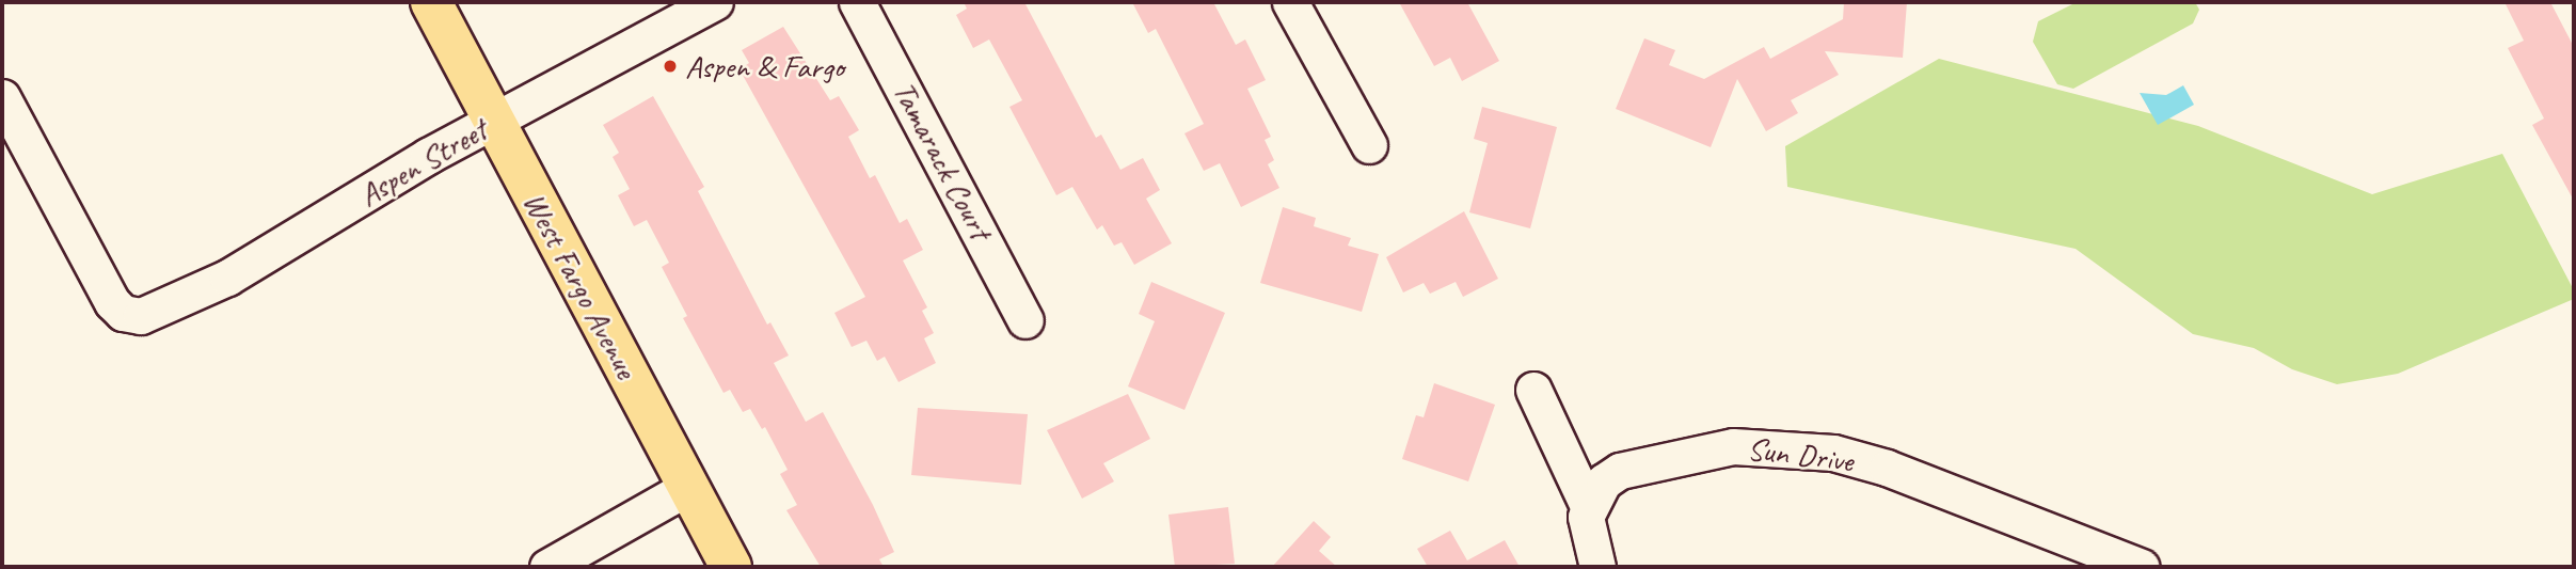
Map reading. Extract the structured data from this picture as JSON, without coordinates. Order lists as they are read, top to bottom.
{
  "streets": {
    "main road": ["West Fargo Avenue"],
    "street": ["Tamarack Court", "Aspen Street", "Sun Drive"]
  },
  "crossings": [
    ["Aspen Street", "West Fargo Avenue"]
  ],
  "places": ["Aspen & Fargo"]
}
